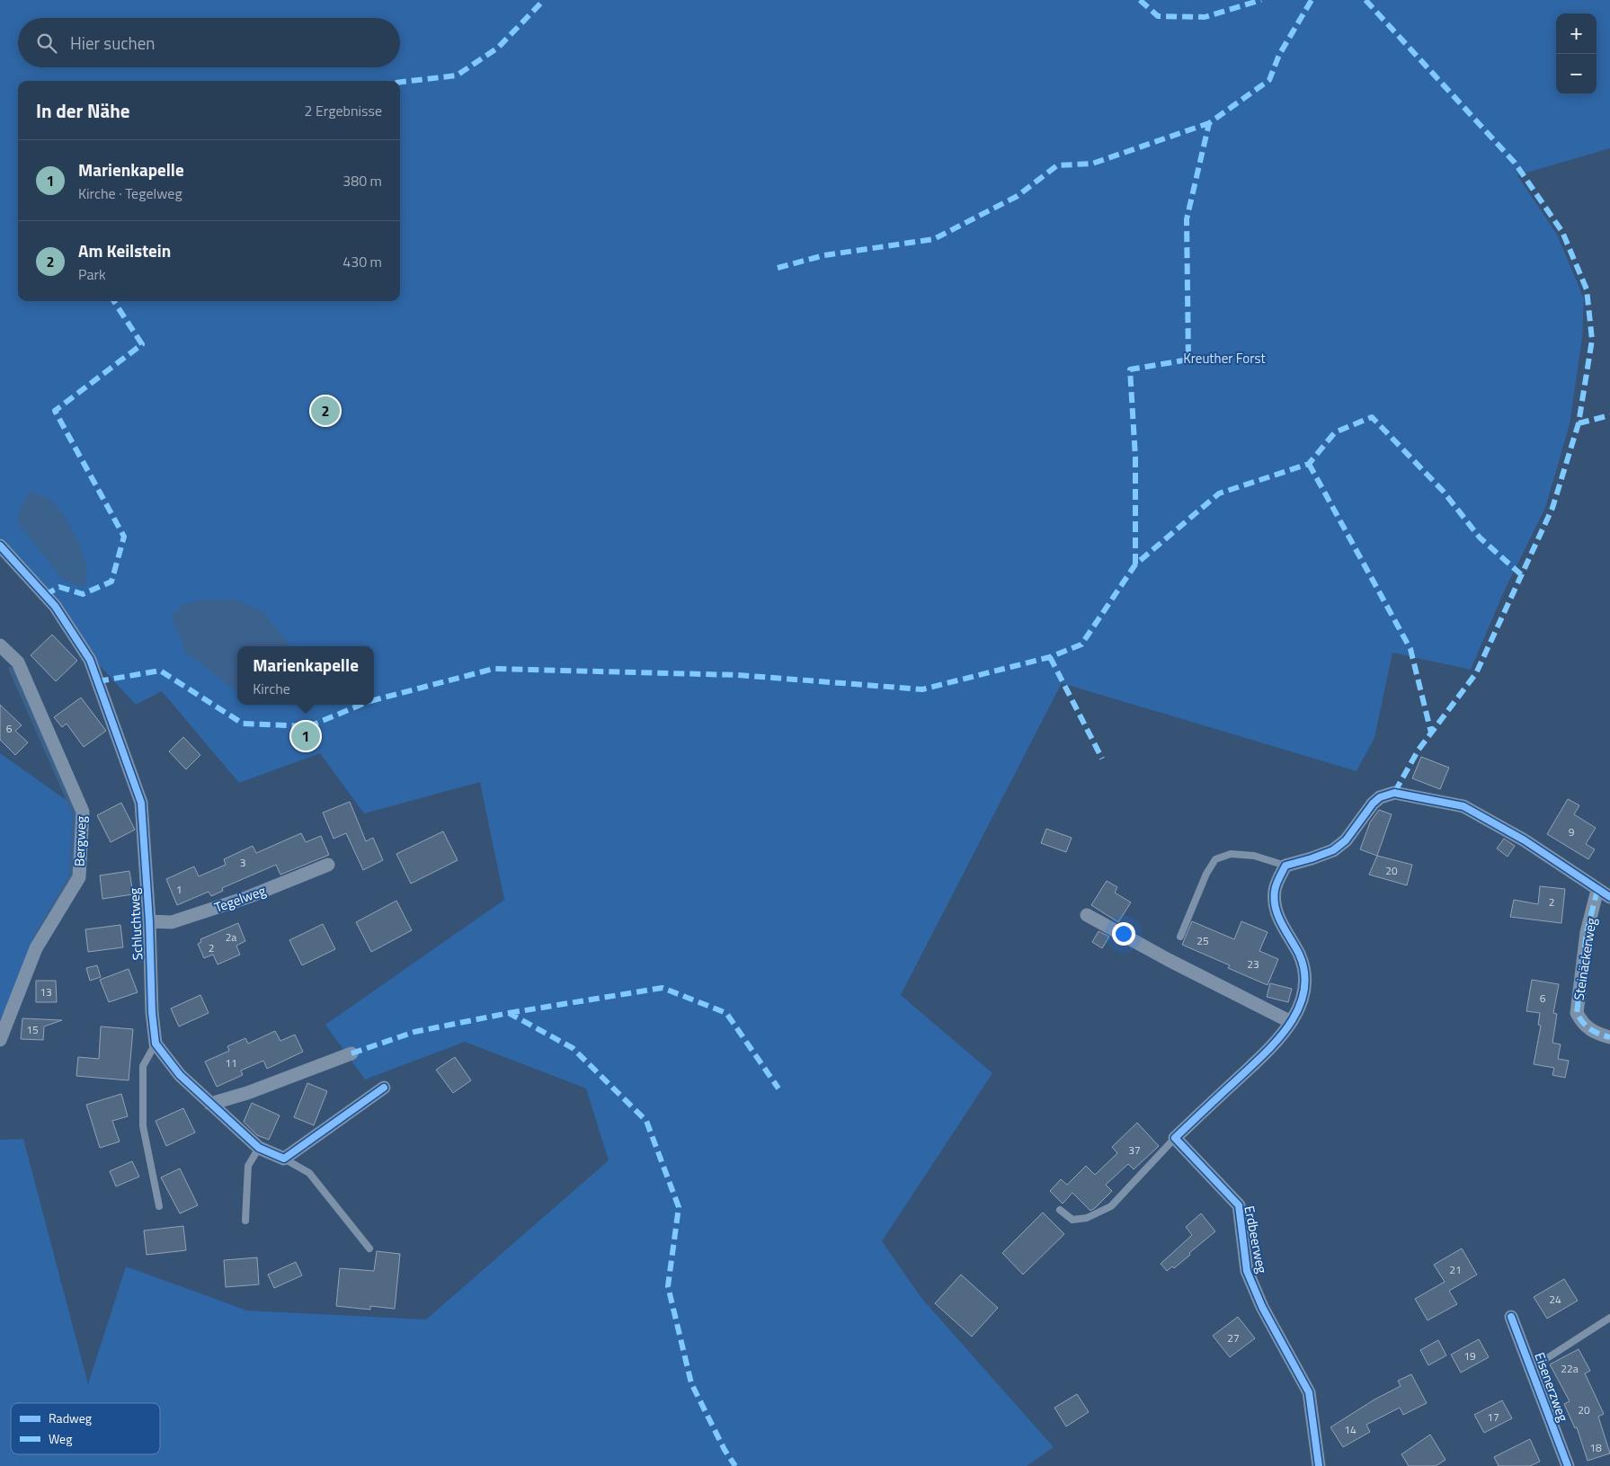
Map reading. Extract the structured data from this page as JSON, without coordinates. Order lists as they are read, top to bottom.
{
  "streets": {
    "street": [
      "Bergweg",
      "Tegelweg",
      "Schluchtweg",
      "Steinäckerweg",
      "Erdbeerweg",
      "Eisenerzweg"
    ]
  },
  "crossings": [
    ["Tegelweg", "Schluchtweg"]
  ],
  "parks": ["Kreuther Forst"],
  "house_numbers": [
    "6",
    "9",
    "3",
    "20",
    "1",
    "2",
    "2a",
    "25",
    "2",
    "23",
    "13",
    "6",
    "15",
    "11",
    "37",
    "21",
    "24",
    "27",
    "19",
    "22a",
    "20",
    "17",
    "14",
    "18"
  ],
  "legend": ["Radweg", "Weg"],
  "page": {
    "map_buttons": ["+", "−"],
    "search": "Hier suchen",
    "heading": ["In der Nähe", "2 Ergebnisse"],
    "list": [
      {
        "mark": "1",
        "name": "Marienkapelle",
        "note": "Kirche · Tegelweg",
        "value": "380 m"
      },
      {
        "mark": "2",
        "name": "Am Keilstein",
        "note": "Park",
        "value": "430 m"
      }
    ],
    "pins": ["2", "1"],
    "popup": ["Marienkapelle", "Kirche"]
  }
}
